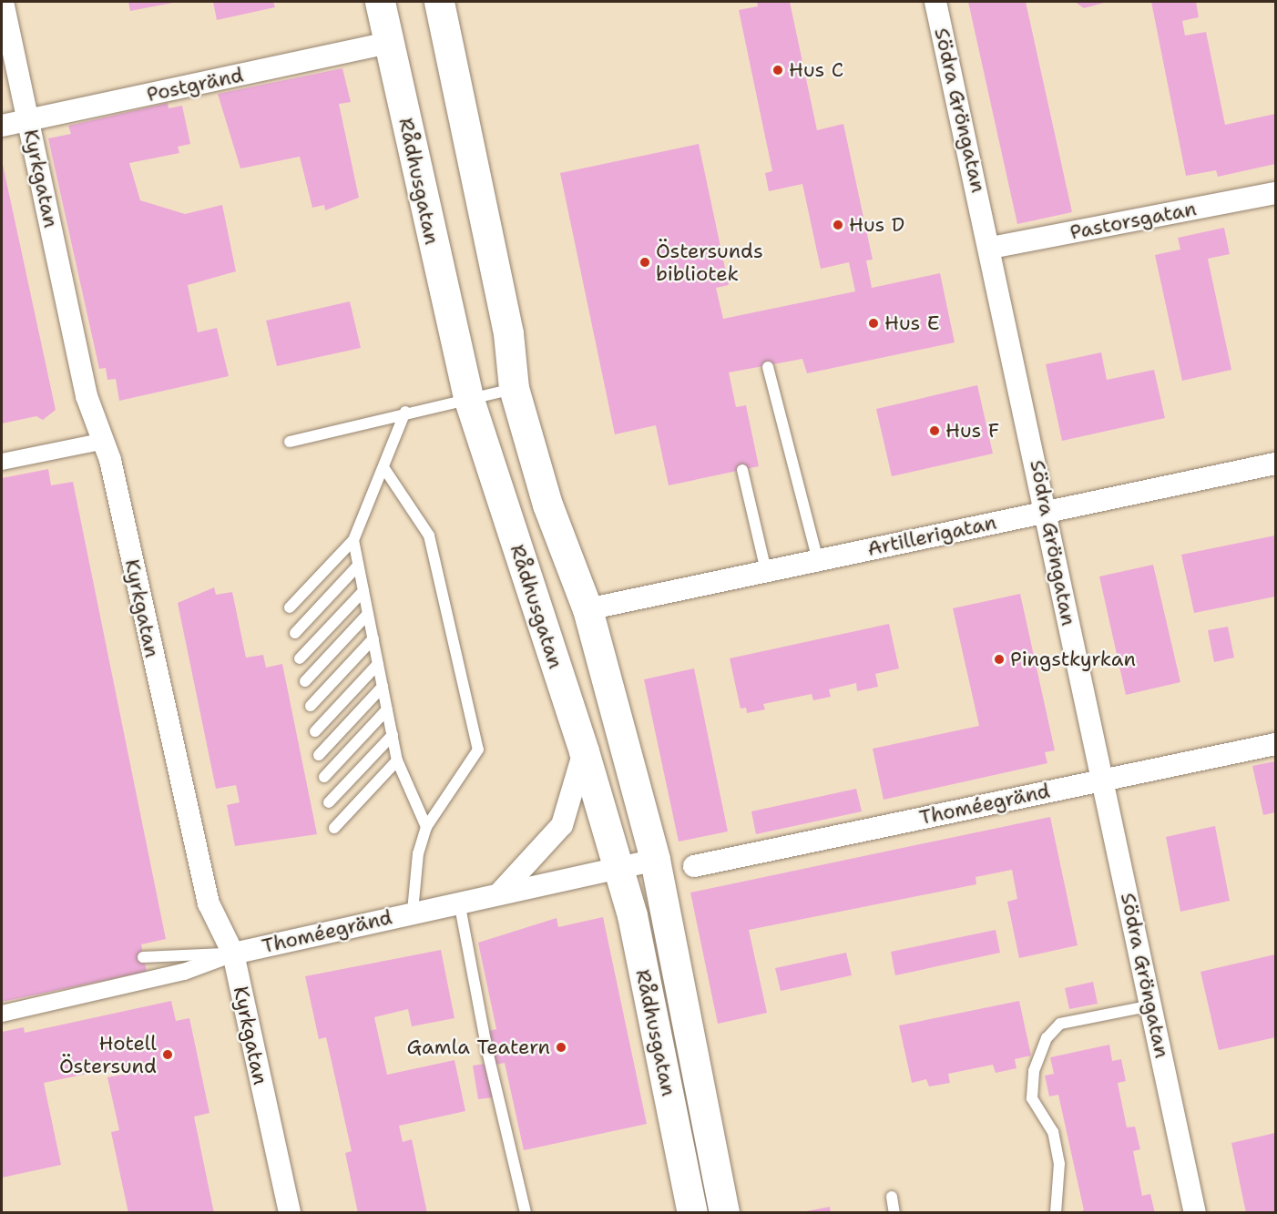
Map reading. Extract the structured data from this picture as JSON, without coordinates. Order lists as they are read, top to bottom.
{
  "streets": {
    "main road": ["Rådhusgatan"],
    "street": [
      "Postgränd",
      "Södra Gröngatan",
      "Kyrkgatan",
      "Pastorsgatan",
      "Artillerigatan",
      "Thoméegränd"
    ]
  },
  "crossings": [
    ["Postgränd", "Kyrkgatan"],
    ["Postgränd", "Rådhusgatan"],
    ["Södra Gröngatan", "Pastorsgatan"],
    ["Södra Gröngatan", "Artillerigatan"],
    ["Södra Gröngatan", "Thoméegränd"],
    ["Kyrkgatan", "Thoméegränd"],
    ["Rådhusgatan", "Artillerigatan"],
    ["Rådhusgatan", "Thoméegränd"]
  ],
  "places": [
    "Hus C",
    "Hus D",
    "Östersunds bibliotek",
    "Hus E",
    "Hus F",
    "Pingstkyrkan",
    "Gamla Teatern",
    "Hotell Östersund"
  ]
}
